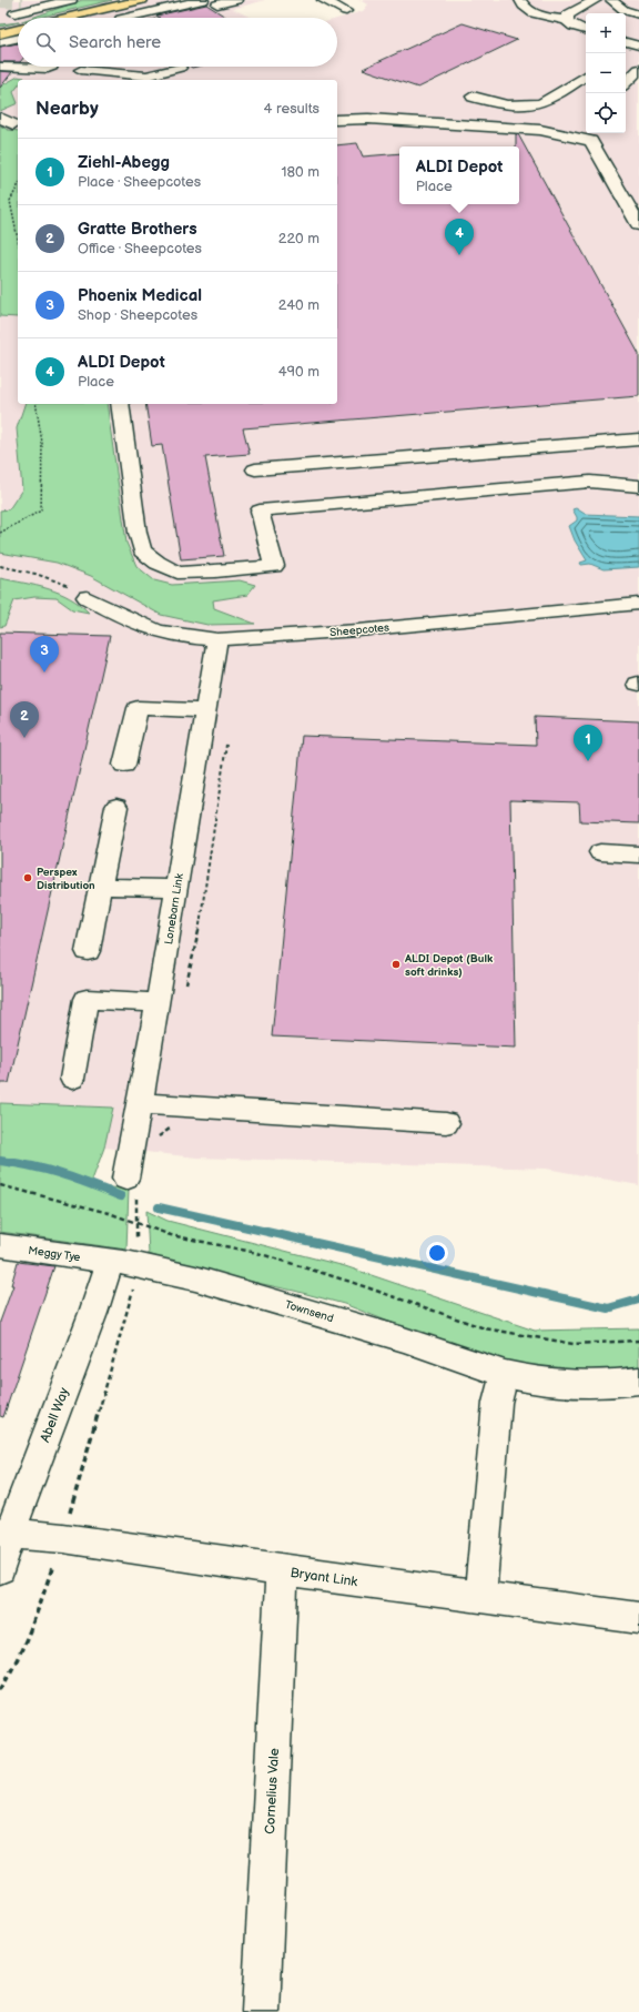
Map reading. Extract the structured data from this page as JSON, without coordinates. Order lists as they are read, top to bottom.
{
  "streets": {
    "street": [
      "Sheepcotes",
      "Lonebarn Link",
      "Meggy Tye",
      "Townsend",
      "Abell Way",
      "Bryant Link",
      "Cornelius Vale"
    ]
  },
  "crossings": [
    ["Sheepcotes", "Lonebarn Link"],
    ["Meggy Tye", "Townsend"],
    ["Meggy Tye", "Abell Way"],
    ["Townsend", "Abell Way"],
    ["Abell Way", "Bryant Link"],
    ["Bryant Link", "Cornelius Vale"]
  ],
  "places": ["Perspex Distribution", "ALDI Depot (Bulk soft drinks)"],
  "page": {
    "map_buttons": ["+", "−"],
    "search": "Search here",
    "heading": ["Nearby", "4 results"],
    "list": [
      {
        "mark": "1",
        "name": "Ziehl-Abegg",
        "note": "Place · Sheepcotes",
        "value": "180 m"
      },
      {
        "mark": "2",
        "name": "Gratte Brothers",
        "note": "Office · Sheepcotes",
        "value": "220 m"
      },
      {
        "mark": "3",
        "name": "Phoenix Medical",
        "note": "Shop · Sheepcotes",
        "value": "240 m"
      },
      {
        "mark": "4",
        "name": "ALDI Depot",
        "note": "Place",
        "value": "490 m"
      }
    ],
    "popup": ["ALDI Depot", "Place"],
    "pins": [
      "4",
      "3",
      "2",
      "1"
    ]
  }
}
